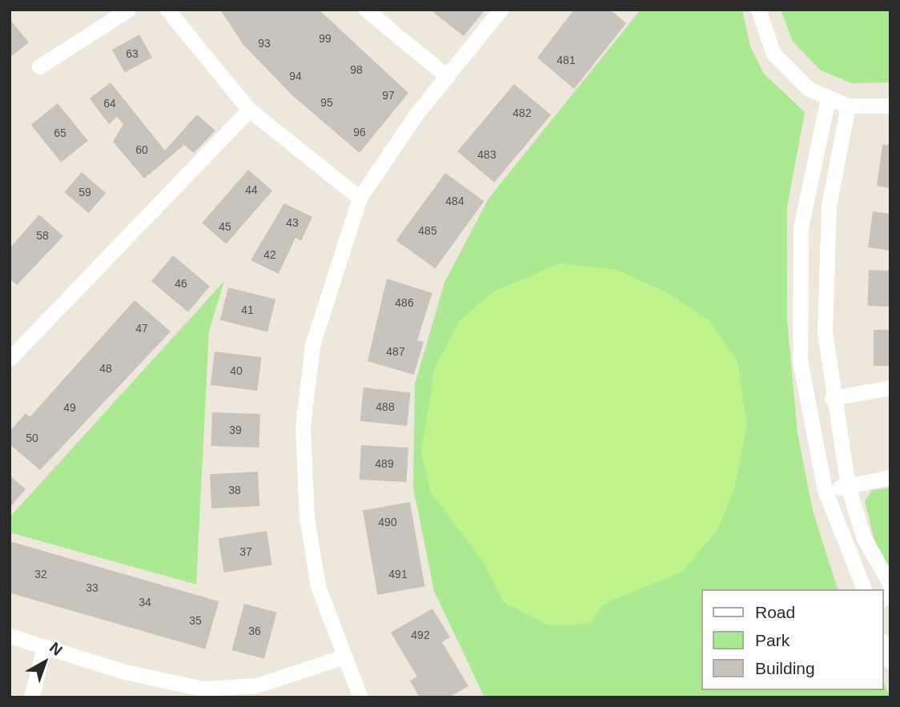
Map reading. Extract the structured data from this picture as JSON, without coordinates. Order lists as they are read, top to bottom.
{
  "house_numbers": [
    "99",
    "93",
    "63",
    "481",
    "98",
    "94",
    "97",
    "95",
    "64",
    "482",
    "96",
    "65",
    "60",
    "483",
    "44",
    "59",
    "484",
    "43",
    "45",
    "485",
    "58",
    "42",
    "46",
    "486",
    "41",
    "47",
    "487",
    "48",
    "40",
    "488",
    "49",
    "39",
    "50",
    "489",
    "38",
    "490",
    "37",
    "32",
    "491",
    "33",
    "34",
    "35",
    "36",
    "492"
  ],
  "legend": ["Road", "Park", "Building"],
  "north": "top right"
}
